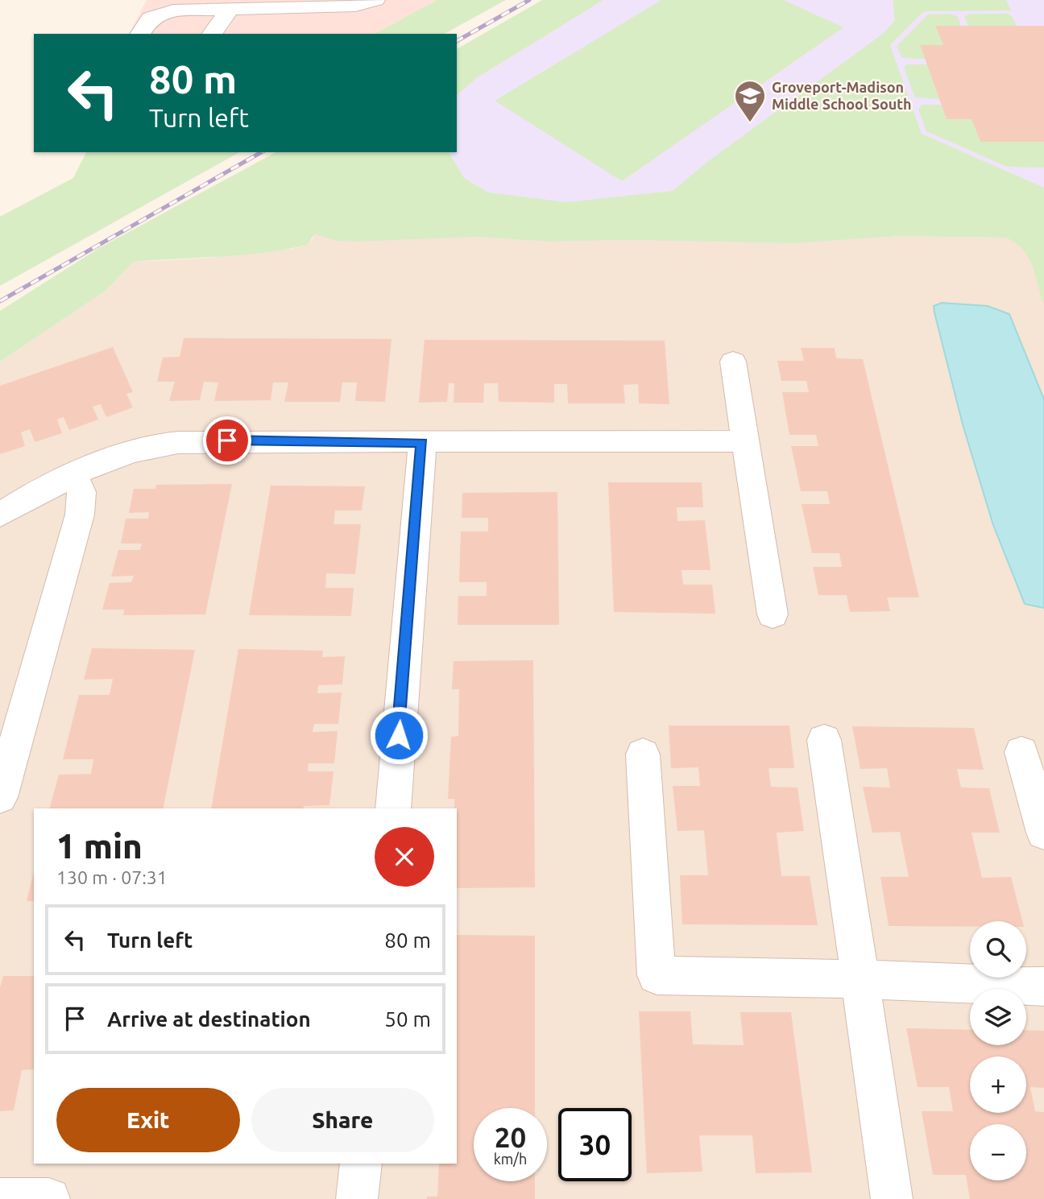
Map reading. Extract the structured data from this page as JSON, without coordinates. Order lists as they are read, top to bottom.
{
  "places": {
    "school or university": ["Groveport-Madison Middle School South"]
  },
  "page": {
    "turn": ["80 m", "Turn left"],
    "heading": ["1 min", "130 m · 07:31"],
    "list": [
      {
        "name": "Turn left",
        "value": "80 m"
      },
      {
        "name": "Arrive at destination",
        "value": "50 m"
      }
    ],
    "map_buttons": ["+", "−"],
    "buttons": ["Exit", "Share"],
    "speed": "20 km/h",
    "limit": "30"
  }
}
